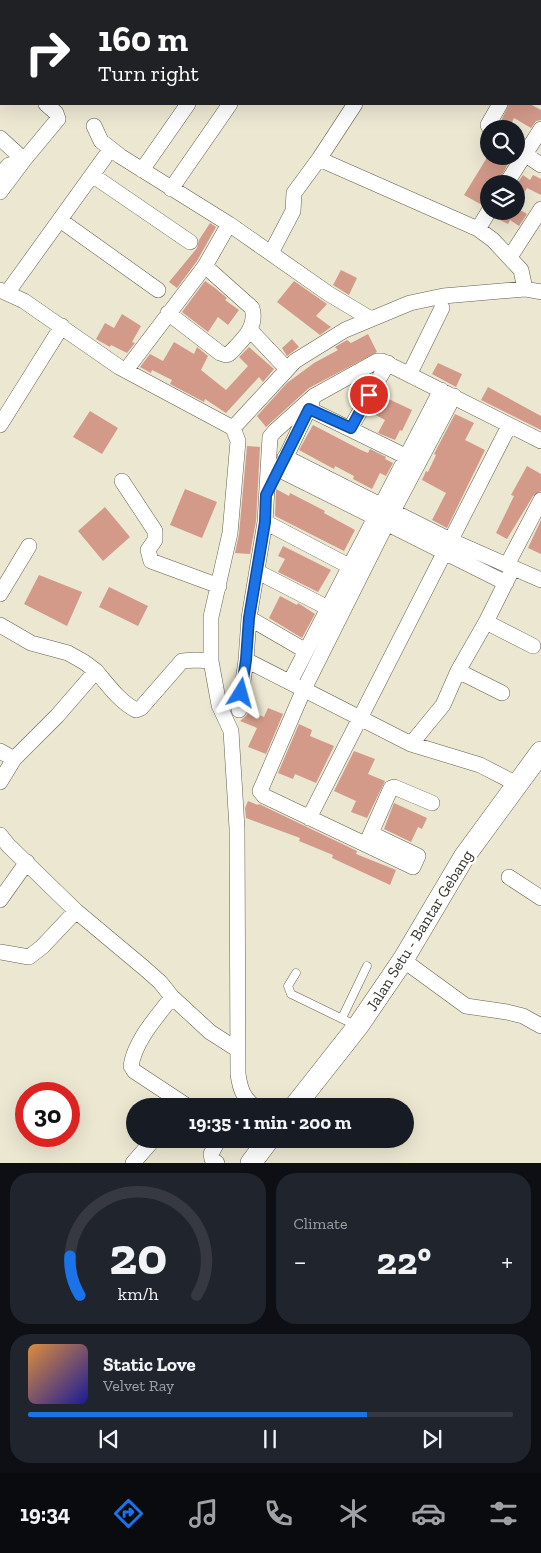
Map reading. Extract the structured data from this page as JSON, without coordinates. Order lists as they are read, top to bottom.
{
  "streets": {
    "main road": ["Jalan Setu - Bantar Gebang"]
  },
  "page": {
    "turn": ["160 m", "Turn right"],
    "limit": "30",
    "trip": "19:35 · 1 min · 200 m",
    "tile": "Climate",
    "heat": ["−", "22°", "+"],
    "song": ["Static Love", "Velvet Ray"],
    "tabs": "19:34",
    "gauge": ["20", "km/h"]
  }
}
